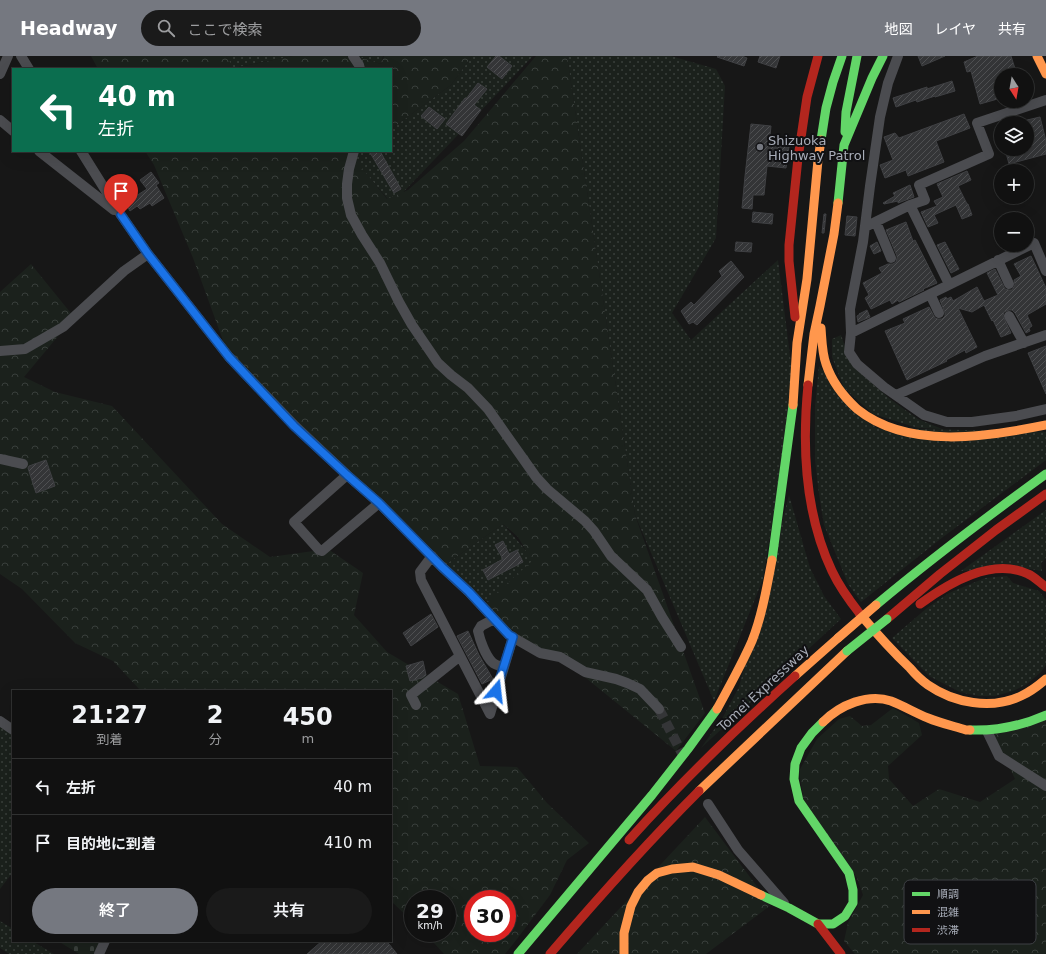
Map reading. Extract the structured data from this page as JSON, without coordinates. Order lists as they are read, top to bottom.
{
  "streets": {
    "main road": ["Tomei Expressway"]
  },
  "places": ["Shizuoka Highway Patrol"],
  "legend": ["順調", "混雑", "渋滞"],
  "north": "bottom",
  "page": {
    "header": "Headway",
    "search": "ここで検索",
    "nav": ["地図", "レイヤ", "共有"],
    "map_buttons": ["+", "−"],
    "turn": ["40 m", "左折"],
    "eta": [
      "21:27",
      "到着",
      "2",
      "分",
      "450",
      "m"
    ],
    "list": [
      {
        "name": "左折",
        "value": "40 m"
      },
      {
        "name": "目的地に到着",
        "value": "410 m"
      }
    ],
    "buttons": ["終了", "共有"],
    "speed": "29 km/h",
    "limit": "30"
  }
}
